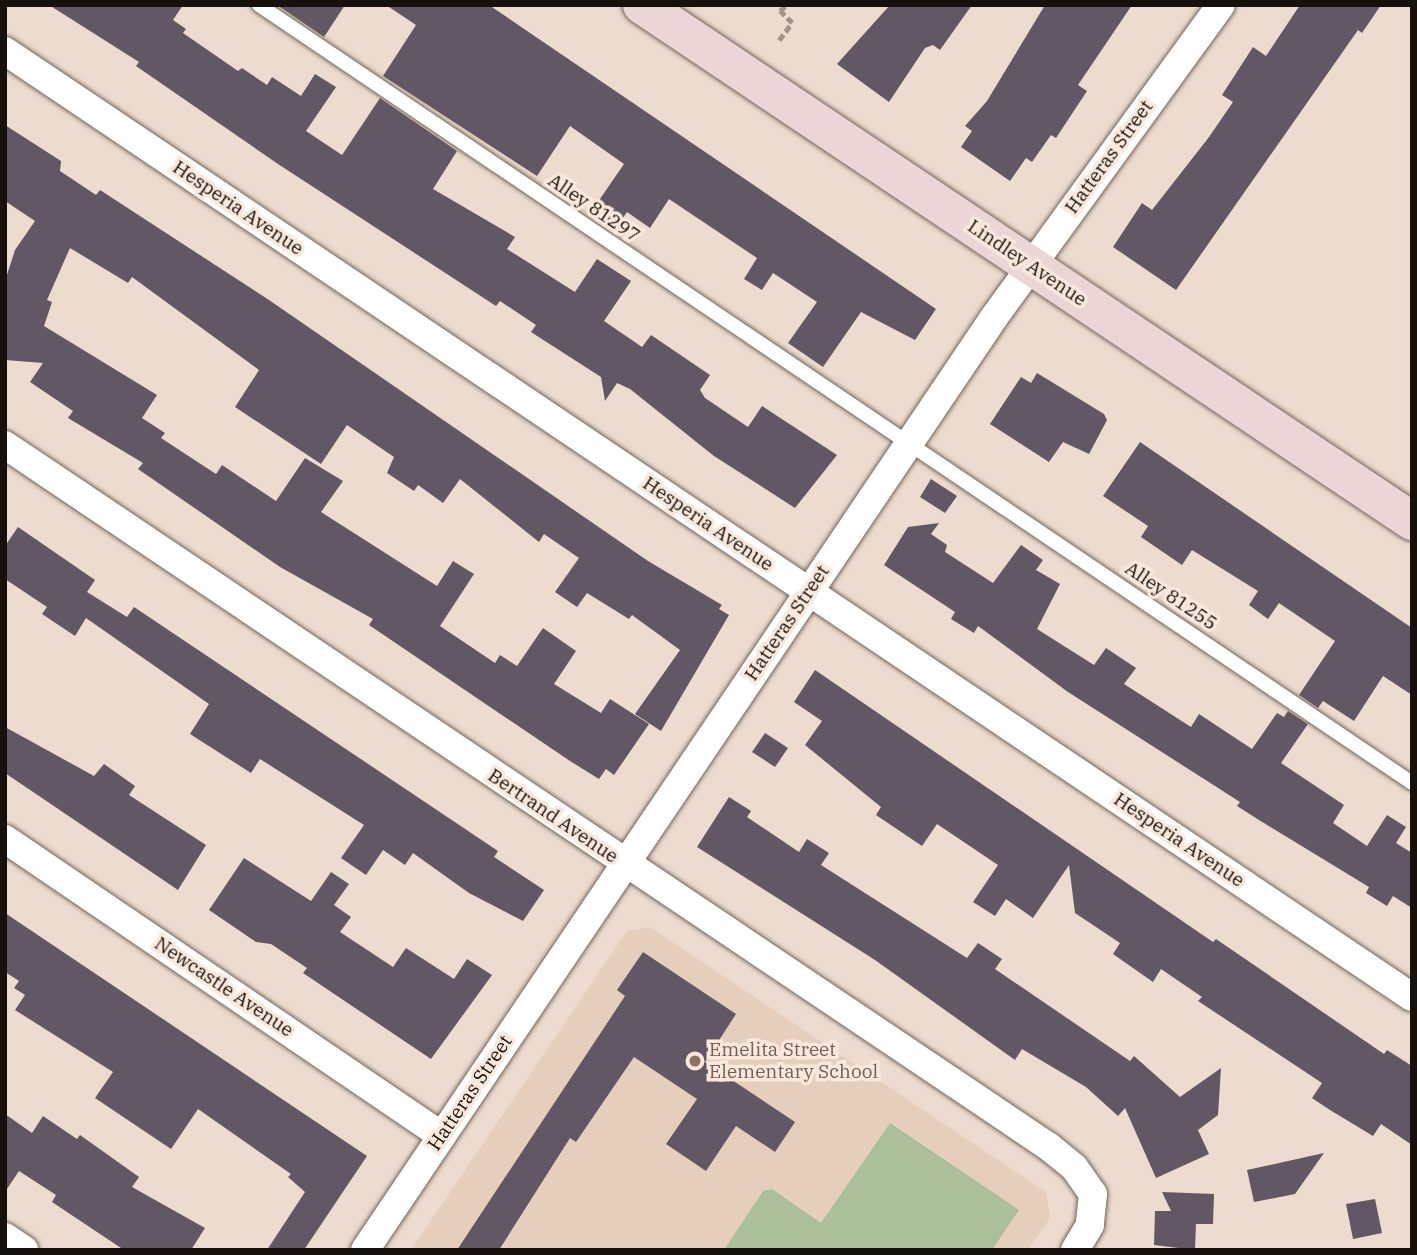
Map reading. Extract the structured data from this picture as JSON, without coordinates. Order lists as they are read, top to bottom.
{
  "streets": {
    "main road": ["Lindley Avenue"],
    "street": [
      "Hatteras Street",
      "Hesperia Avenue",
      "Bertrand Avenue",
      "Newcastle Avenue"
    ],
    "lane": ["Alley 81297", "Alley 81255"]
  },
  "crossings": [
    ["Hatteras Street", "Hesperia Avenue"],
    ["Hatteras Street", "Alley 81297"],
    ["Hatteras Street", "Lindley Avenue"],
    ["Hatteras Street", "Alley 81255"],
    ["Hatteras Street", "Bertrand Avenue"],
    ["Hatteras Street", "Newcastle Avenue"],
    ["Alley 81297", "Alley 81255"]
  ],
  "places": ["Emelita Street Elementary School"]
}
